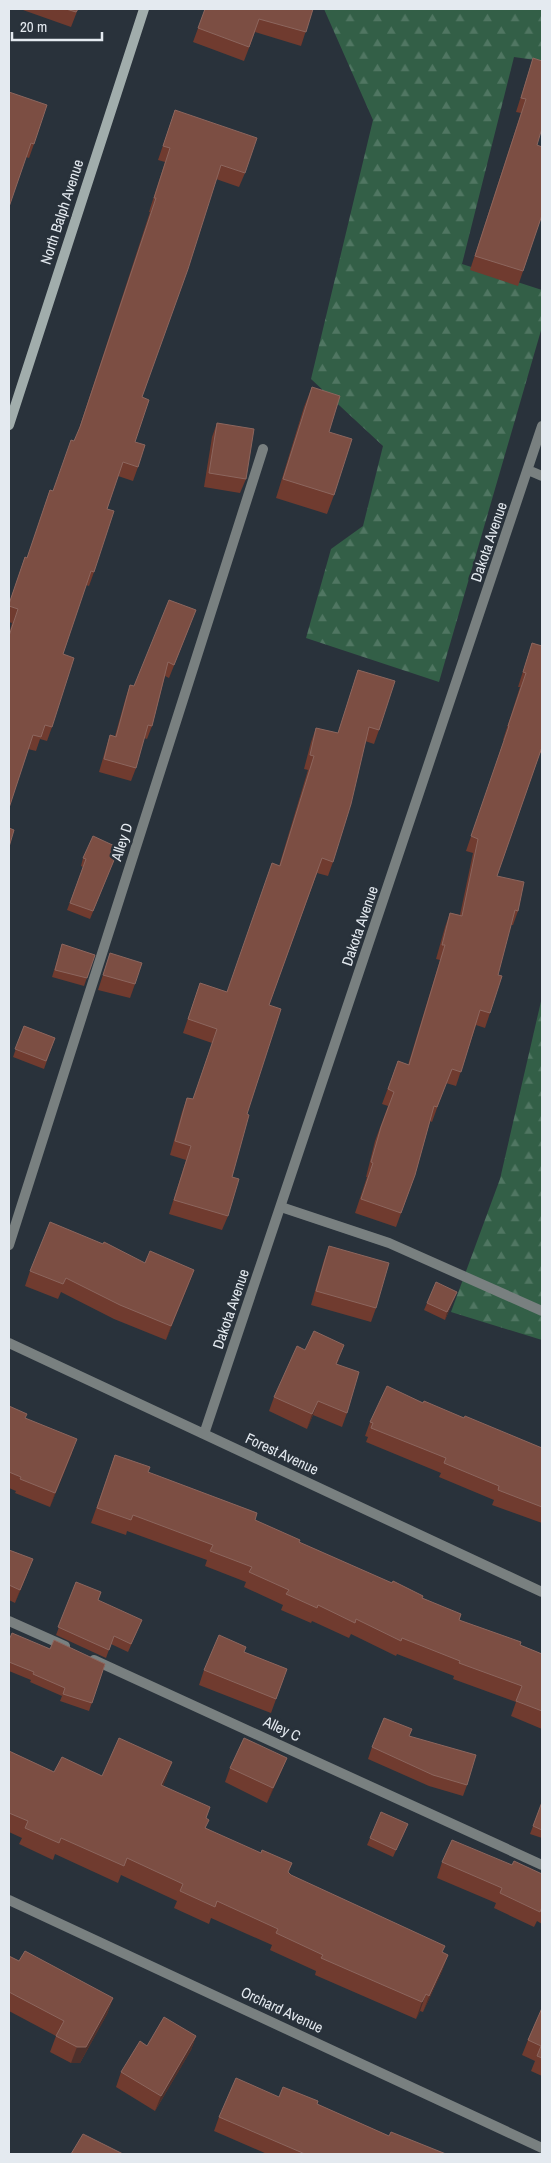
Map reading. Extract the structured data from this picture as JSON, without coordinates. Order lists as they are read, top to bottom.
{
  "streets": {
    "street": [
      "North Balph Avenue",
      "Dakota Avenue",
      "Alley D",
      "Forest Avenue",
      "Alley C",
      "Orchard Avenue"
    ]
  },
  "crossings": [
    ["Dakota Avenue", "Forest Avenue"]
  ],
  "scale_bar": "20 m"
}
